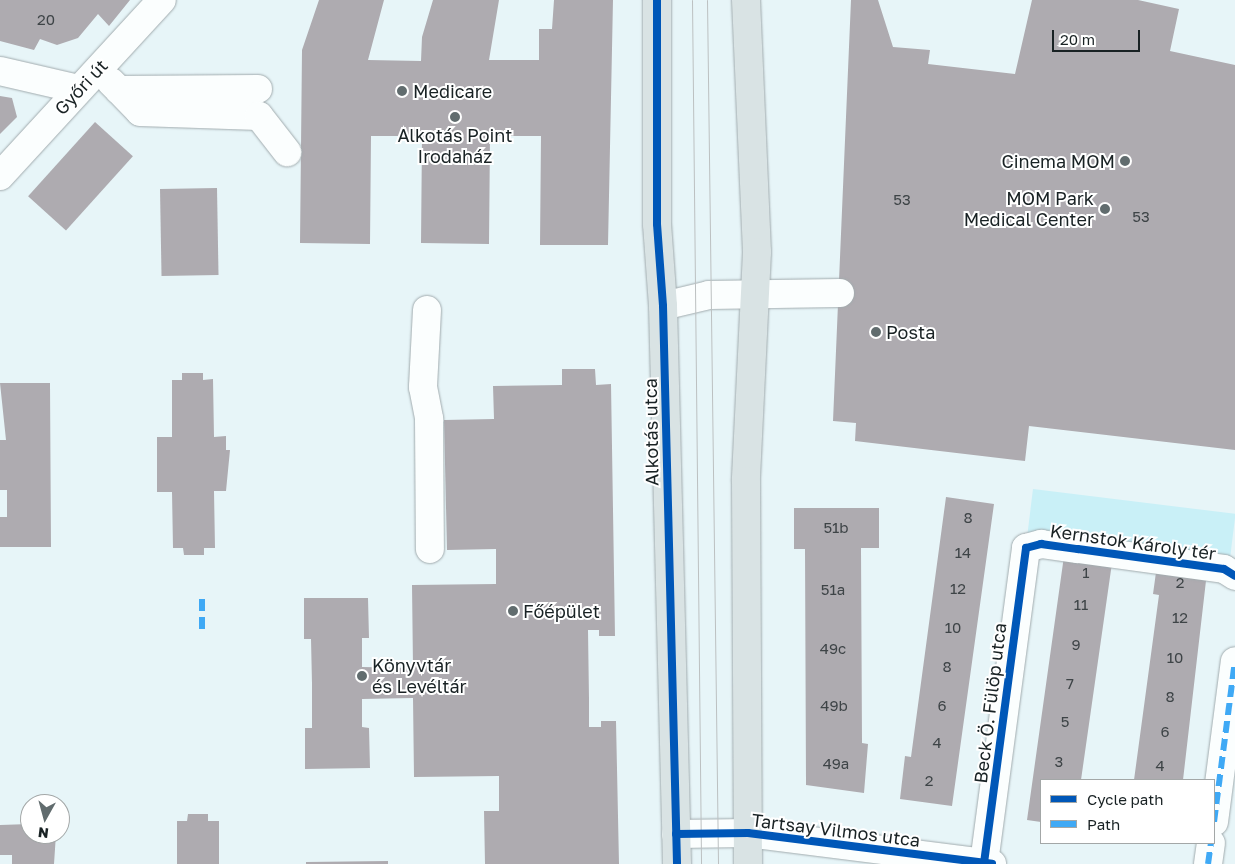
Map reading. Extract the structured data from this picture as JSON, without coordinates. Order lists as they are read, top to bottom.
{
  "streets": {
    "main road": ["Alkotás utca"],
    "street": [
      "Győri út",
      "Kernstok Károly tér",
      "Beck Ö. Fülöp utca",
      "Tartsay Vilmos utca"
    ]
  },
  "crossings": [
    ["Alkotás utca", "Tartsay Vilmos utca"],
    ["Kernstok Károly tér", "Beck Ö. Fülöp utca"],
    ["Beck Ö. Fülöp utca", "Tartsay Vilmos utca"]
  ],
  "places": [
    "Medicare",
    "Alkotás Point Irodaház",
    "Cinema MOM",
    "MOM Park Medical Center",
    "Posta",
    "Főépület",
    "Könyvtár és Levéltár"
  ],
  "house_numbers": [
    "20",
    "53",
    "53",
    "8",
    "51b",
    "14",
    "1",
    "2",
    "12",
    "51a",
    "11",
    "12",
    "10",
    "9",
    "49c",
    "10",
    "8",
    "7",
    "8",
    "49b",
    "6",
    "5",
    "6",
    "4",
    "3",
    "49a",
    "4",
    "2"
  ],
  "legend": ["Cycle path", "Path"],
  "scale_bar": "20 m",
  "north": "bottom"
}
